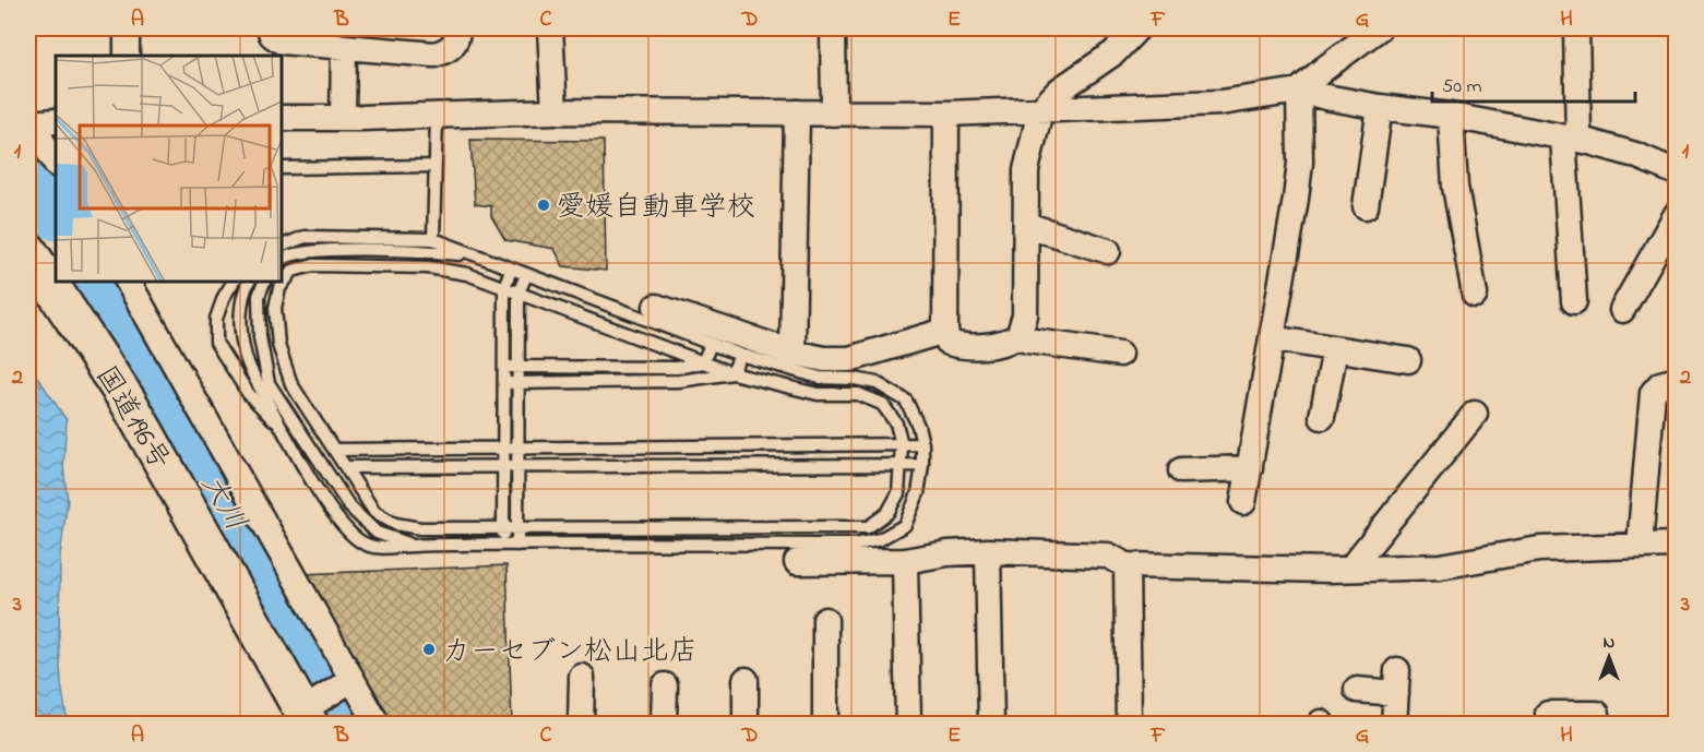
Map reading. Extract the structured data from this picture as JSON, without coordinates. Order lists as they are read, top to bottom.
{
  "streets": {
    "highway": ["国道196号"]
  },
  "water": ["大川"],
  "places": ["愛媛自動車学校", "カーセブン松山北店"],
  "scale_bar": "50 m",
  "north": "top",
  "grid": {
    "columns": [
      "A",
      "B",
      "C",
      "D",
      "E",
      "F",
      "G",
      "H"
    ],
    "rows": ["1", "2", "3"]
  }
}
